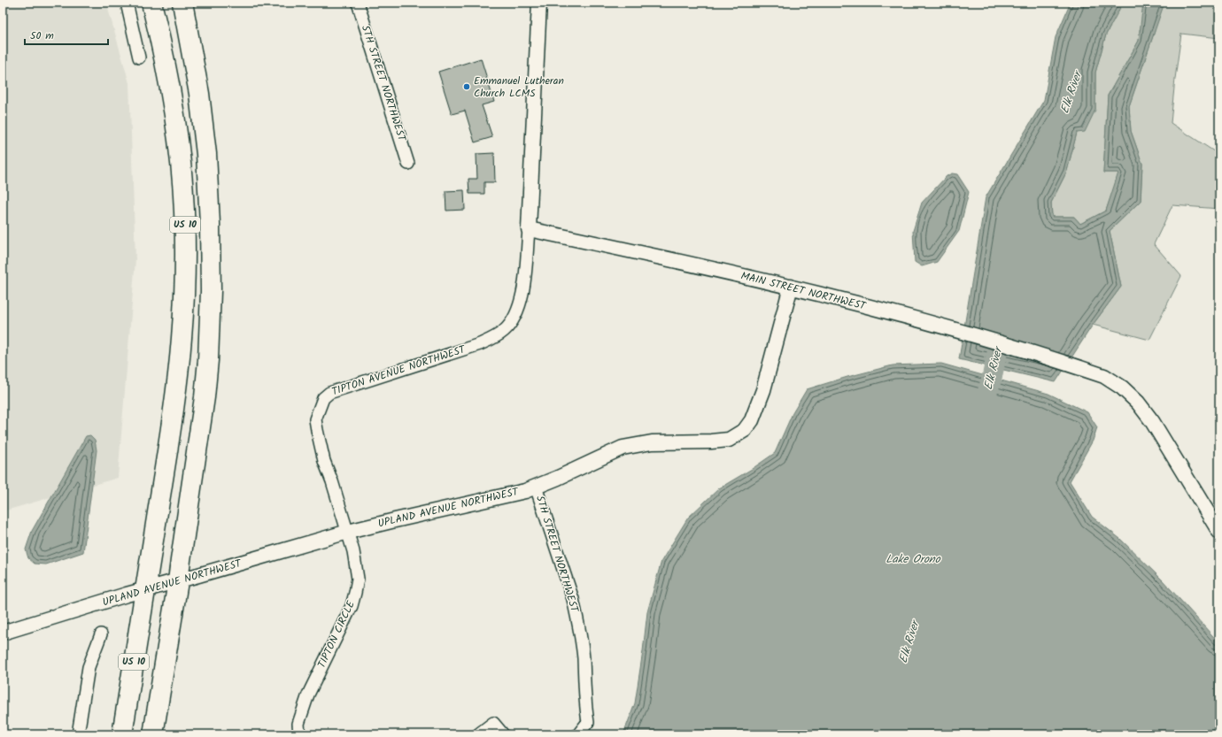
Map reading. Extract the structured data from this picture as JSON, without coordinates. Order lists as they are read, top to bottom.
{
  "streets": {
    "highway": ["US 10"],
    "street": [
      "5TH STREET NORTHWEST",
      "MAIN STREET NORTHWEST",
      "TIPTON AVENUE NORTHWEST",
      "UPLAND AVENUE NORTHWEST",
      "TIPTON CIRCLE"
    ]
  },
  "crossings": [
    ["5TH STREET NORTHWEST", "UPLAND AVENUE NORTHWEST"],
    ["US 10", "UPLAND AVENUE NORTHWEST"],
    ["MAIN STREET NORTHWEST", "TIPTON AVENUE NORTHWEST"],
    ["MAIN STREET NORTHWEST", "UPLAND AVENUE NORTHWEST"],
    ["TIPTON AVENUE NORTHWEST", "UPLAND AVENUE NORTHWEST"],
    ["TIPTON AVENUE NORTHWEST", "TIPTON CIRCLE"],
    ["UPLAND AVENUE NORTHWEST", "TIPTON CIRCLE"]
  ],
  "water": ["Elk River", "Lake Orono"],
  "places": ["Emmanuel Lutheran Church LCMS"],
  "scale_bar": "50 m"
}
